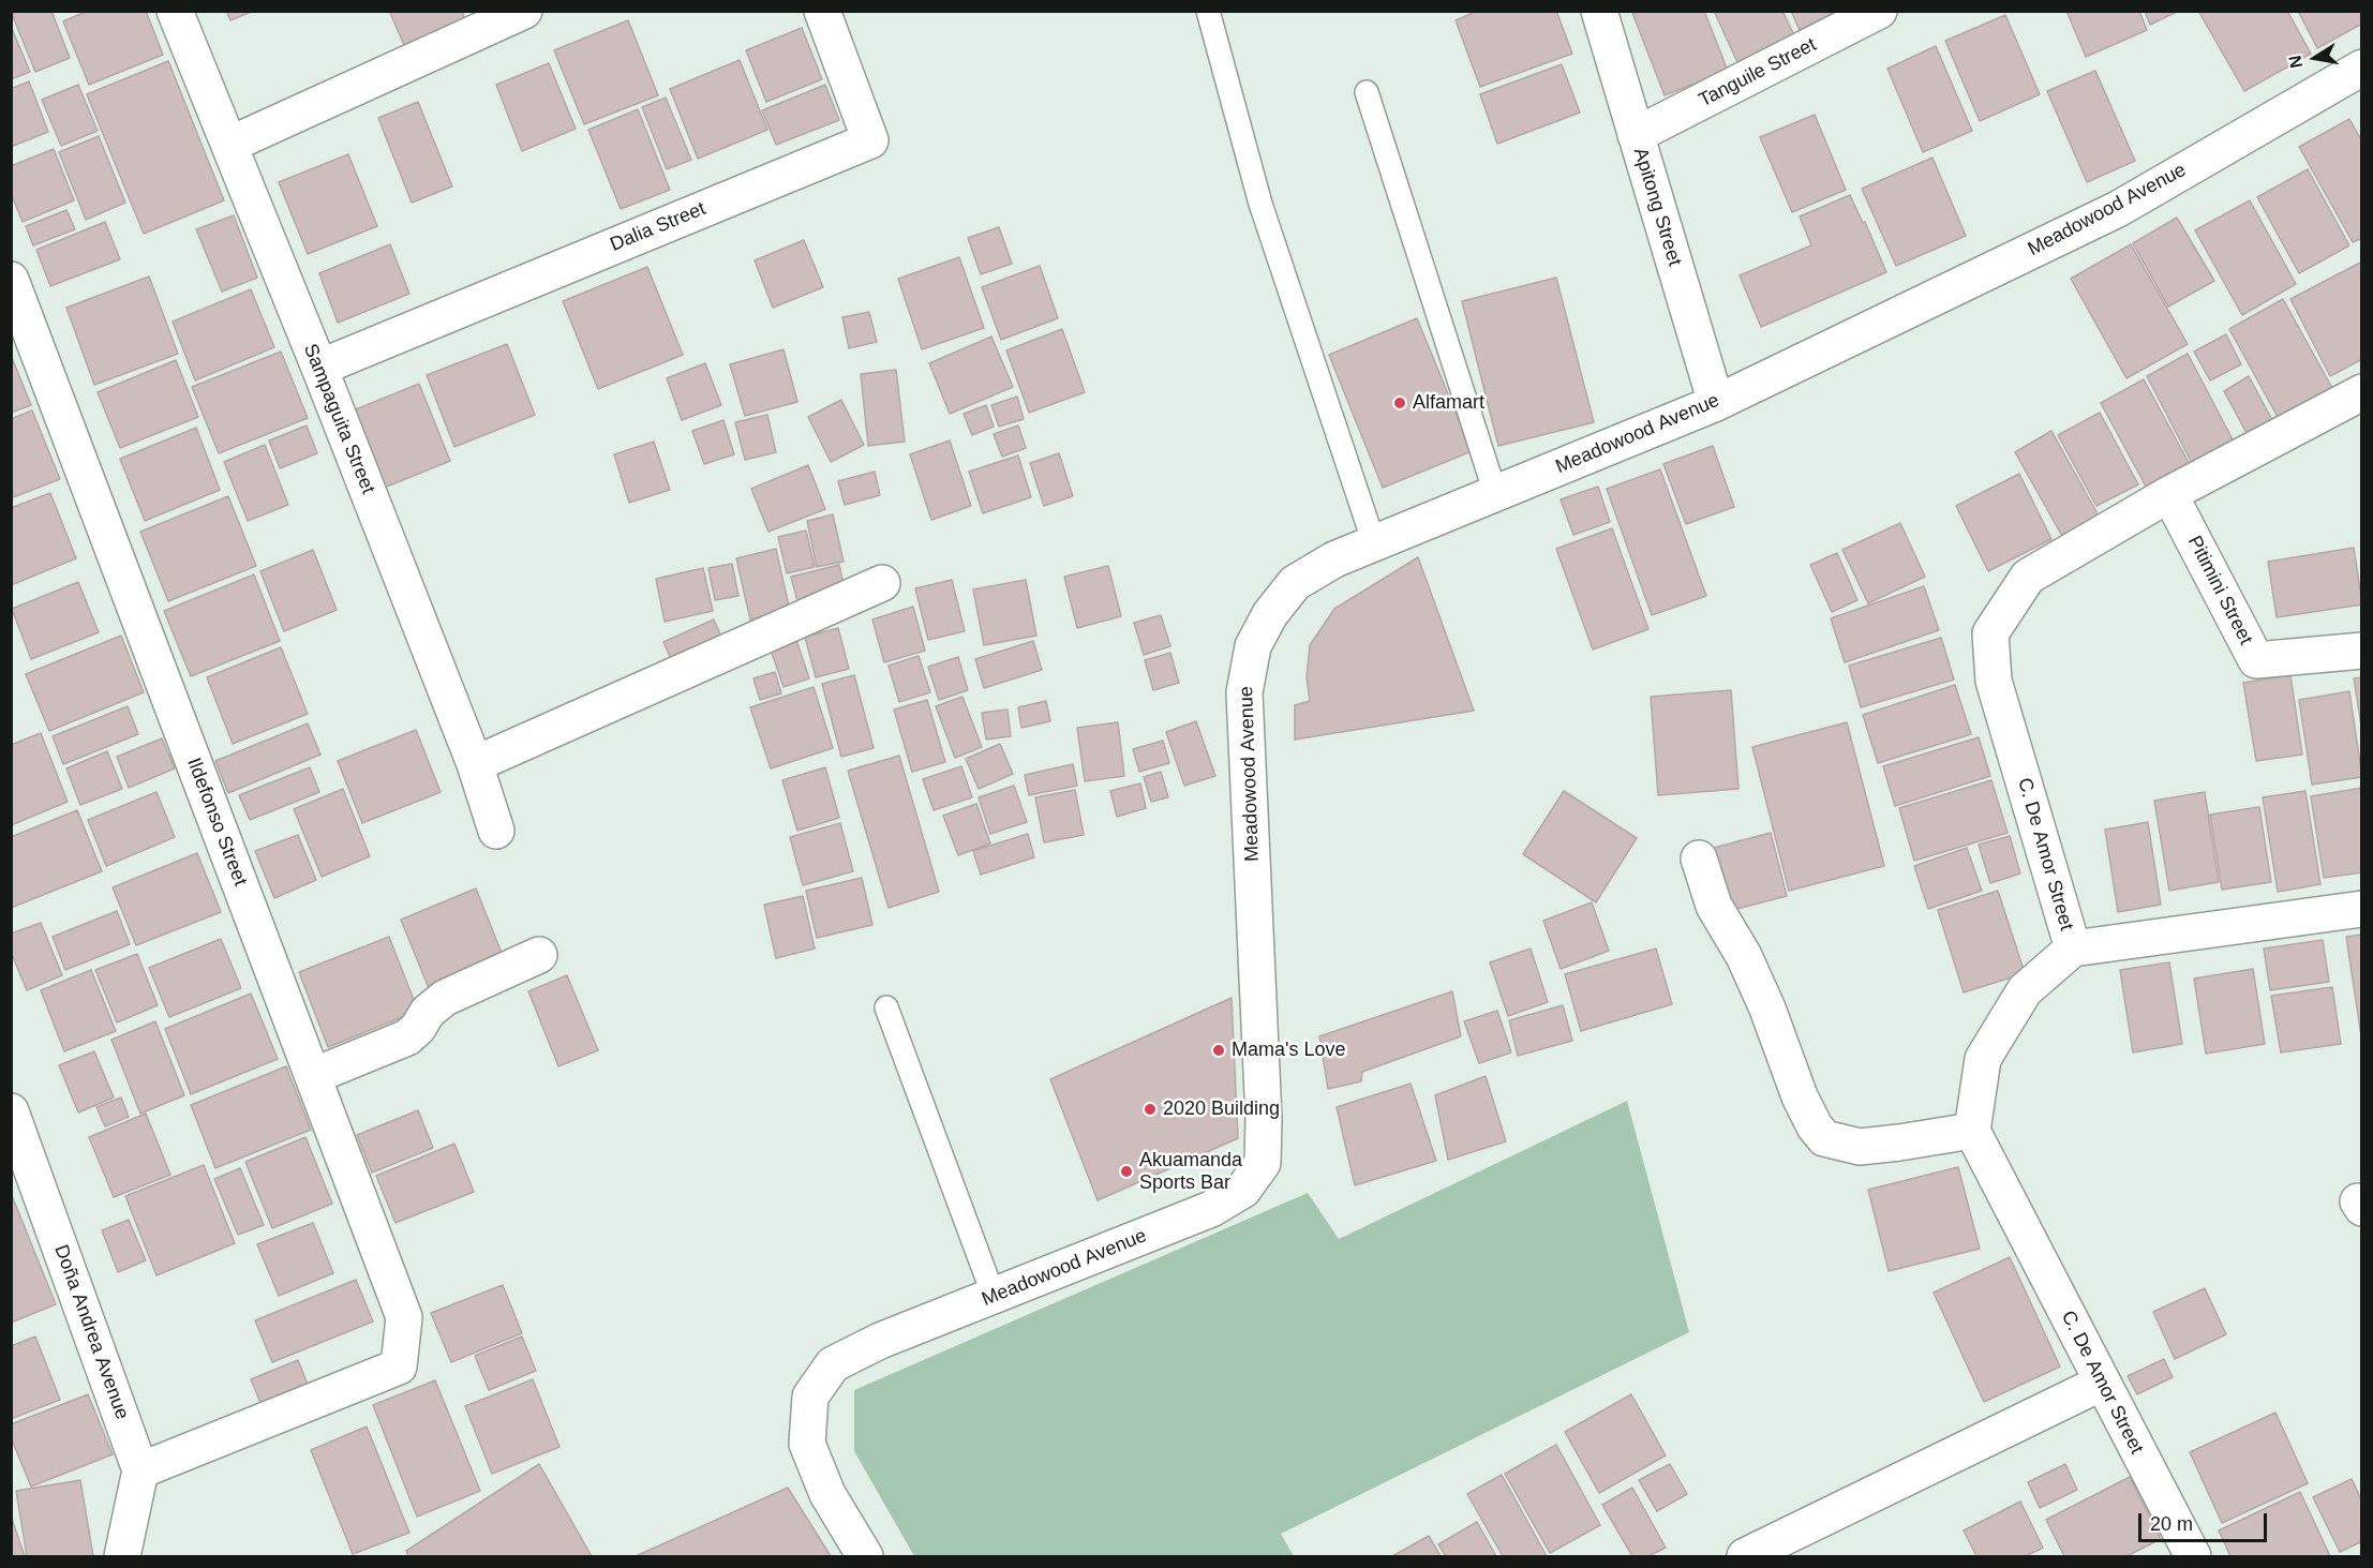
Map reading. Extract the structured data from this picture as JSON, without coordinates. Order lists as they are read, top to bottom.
{
  "streets": {
    "street": [
      "Tanguile Street",
      "Apitong Street",
      "Meadowood Avenue",
      "Dalia Street",
      "Sampaguita Street",
      "Pitimini Street",
      "Ildefonso Street",
      "C. De Amor Street",
      "Doña Andrea Avenue"
    ]
  },
  "crossings": [
    ["Tanguile Street", "Apitong Street"],
    ["Apitong Street", "Meadowood Avenue"],
    ["Dalia Street", "Sampaguita Street"],
    ["Pitimini Street", "C. De Amor Street"],
    ["Ildefonso Street", "Doña Andrea Avenue"]
  ],
  "places": [
    "Alfamart",
    "Mama's Love",
    "2020 Building",
    "Akuamanda Sports Bar"
  ],
  "scale_bar": "20 m",
  "north": "left"
}
